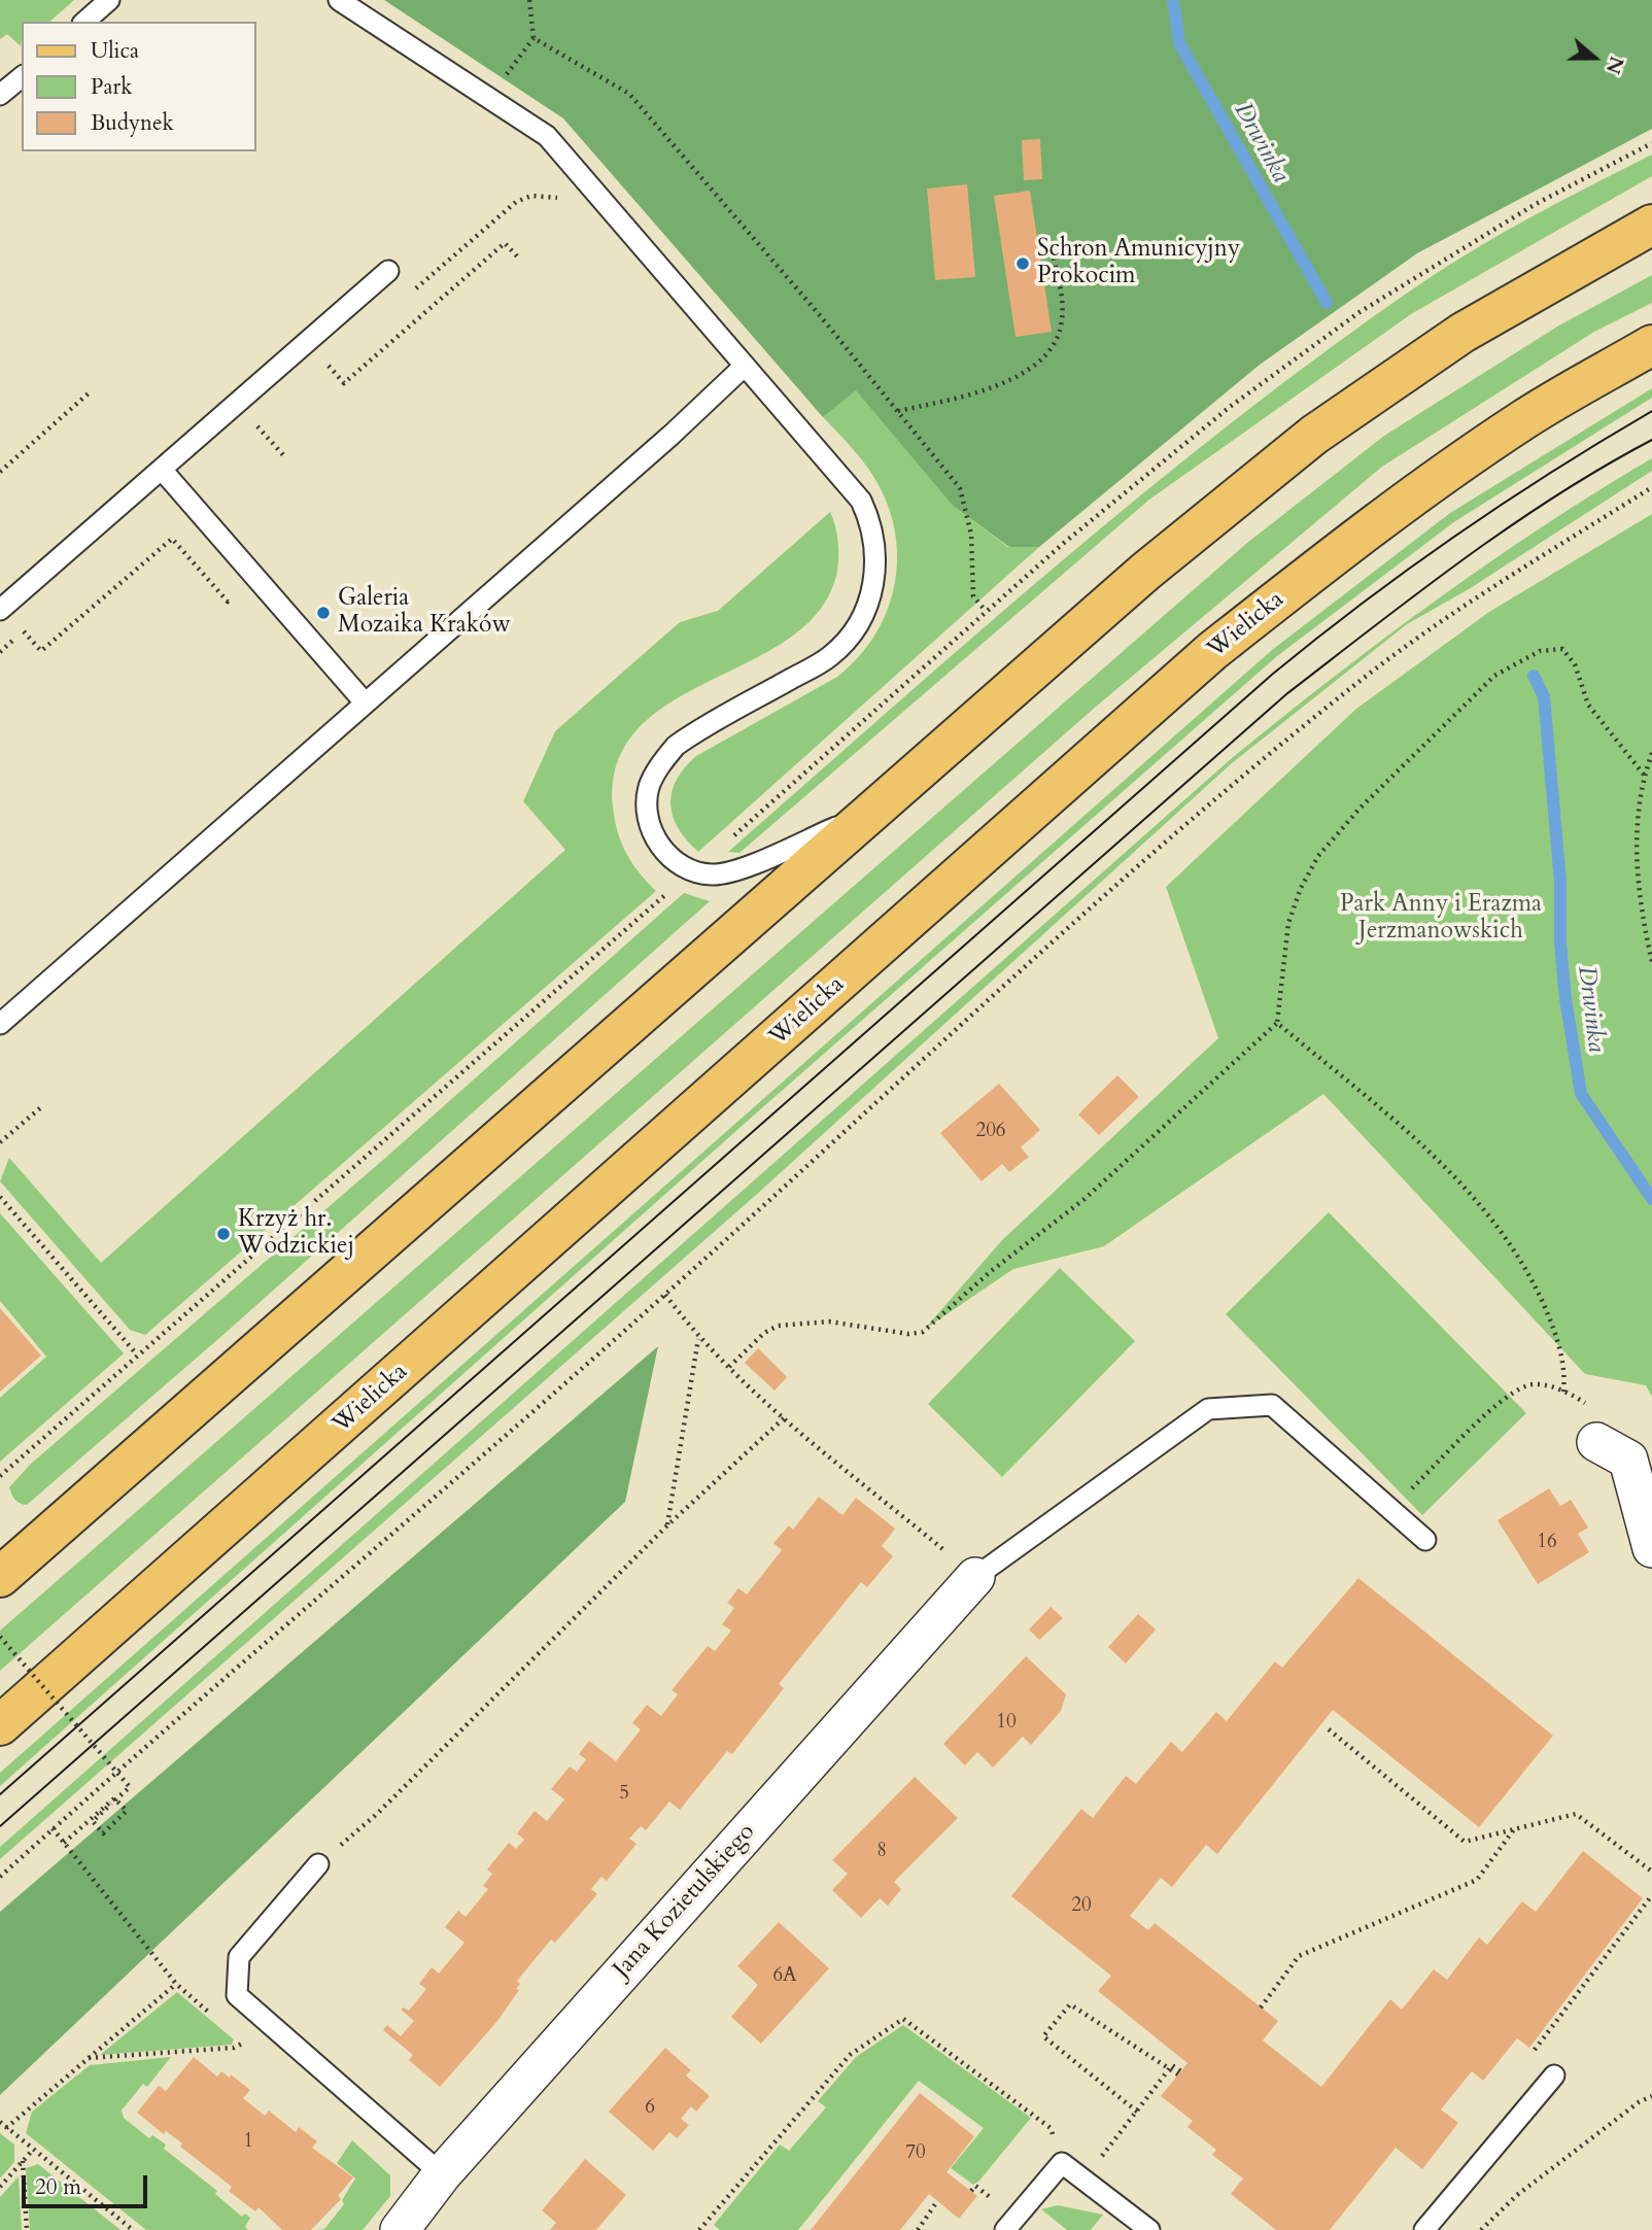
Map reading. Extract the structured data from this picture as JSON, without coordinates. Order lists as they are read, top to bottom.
{
  "streets": {
    "main road": ["Wielicka"],
    "street": ["Jana Kozietulskiego"]
  },
  "water": ["Drwinka"],
  "parks": ["Park Anny i Erazma Jerzmanowskich"],
  "places": ["Schron Amunicyjny Prokocim", "Galeria Mozaika Kraków", "Krzyż hr. Wodzickiej"],
  "house_numbers": [
    "206",
    "16",
    "10",
    "5",
    "8",
    "20",
    "6A",
    "6",
    "1",
    "70"
  ],
  "legend": ["Ulica", "Park", "Budynek"],
  "scale_bar": "20 m",
  "north": "right"
}
